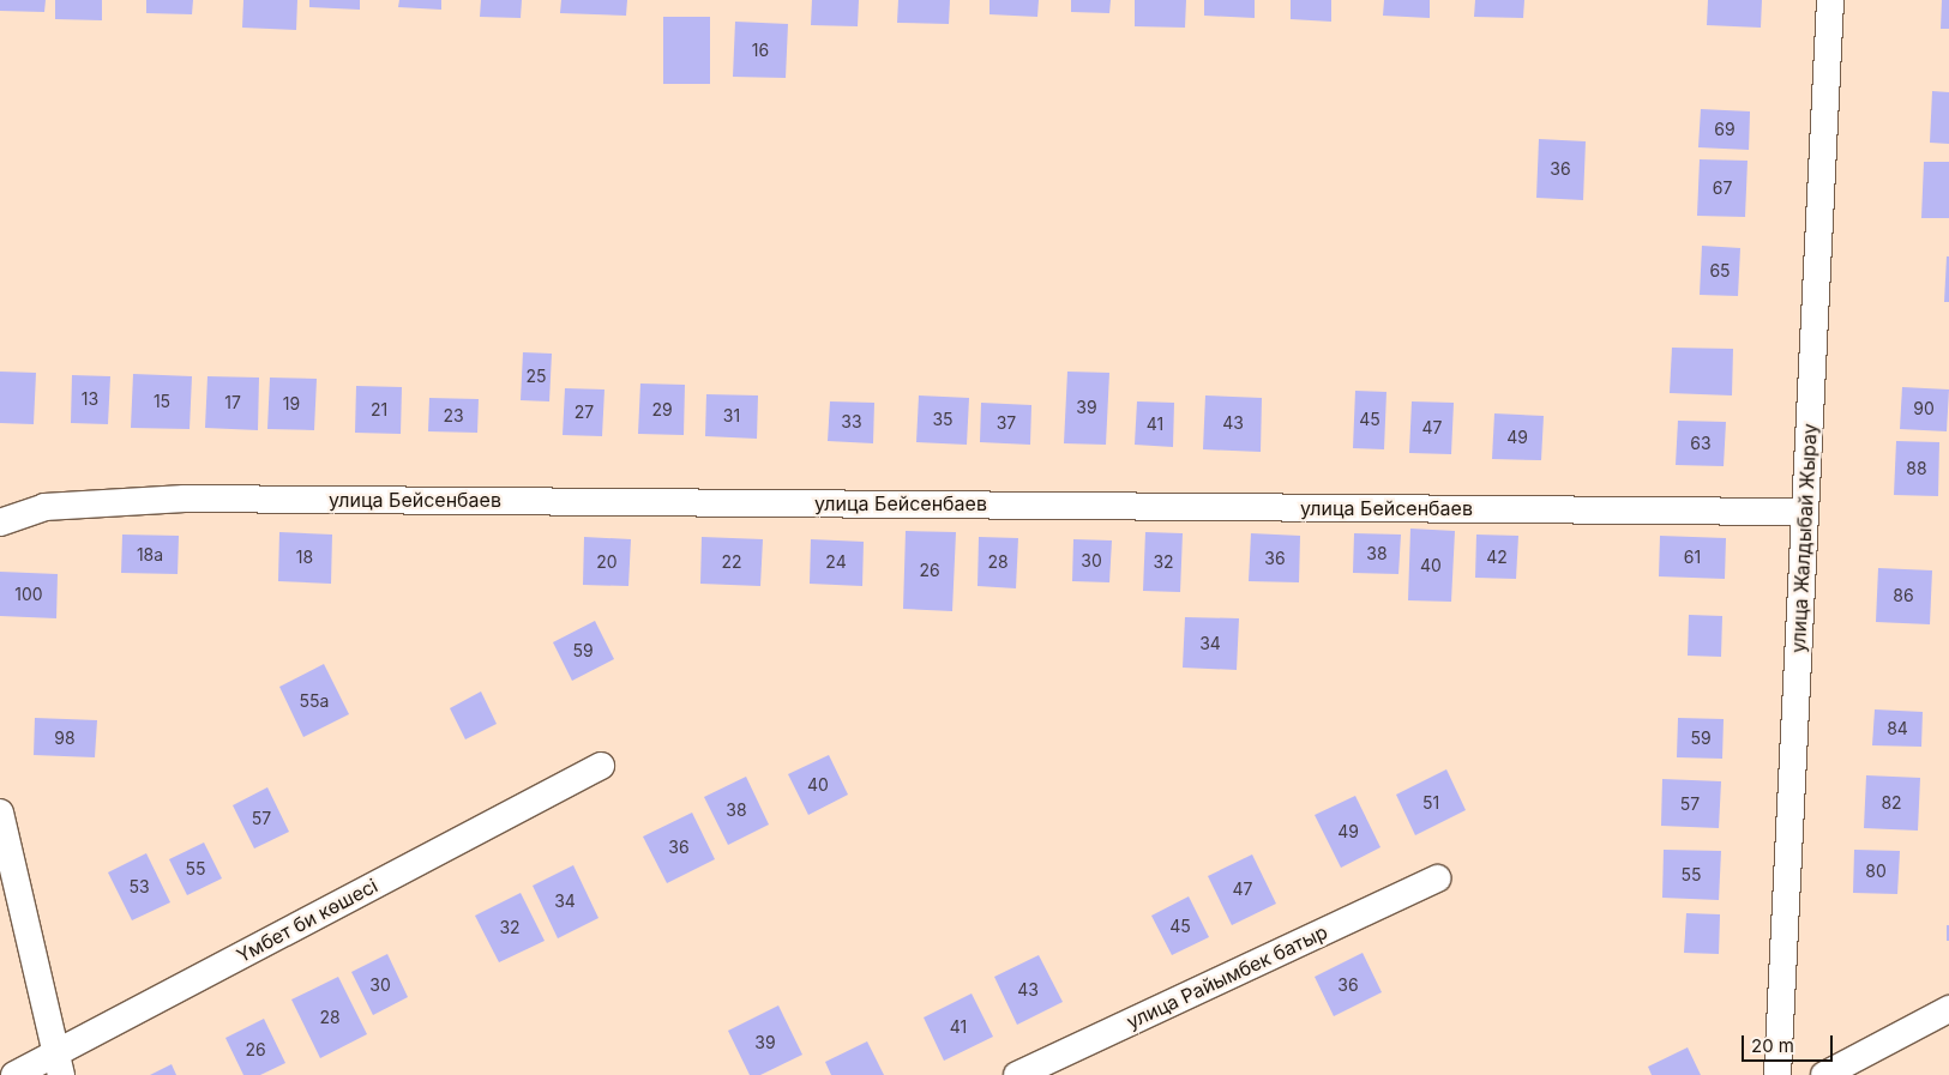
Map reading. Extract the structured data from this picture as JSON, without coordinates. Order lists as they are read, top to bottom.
{
  "streets": {
    "street": [
      "улица Бейсенбаев",
      "улица Жалдыбай Жырау",
      "Үмбет би көшесі",
      "улица Райымбек батыр"
    ]
  },
  "crossings": [
    ["улица Бейсенбаев", "улица Жалдыбай Жырау"]
  ],
  "house_numbers": [
    "16",
    "69",
    "36",
    "67",
    "65",
    "25",
    "13",
    "15",
    "17",
    "19",
    "39",
    "90",
    "21",
    "29",
    "27",
    "23",
    "31",
    "35",
    "45",
    "33",
    "37",
    "43",
    "41",
    "47",
    "49",
    "63",
    "88",
    "38",
    "18а",
    "18",
    "42",
    "61",
    "36",
    "30",
    "20",
    "22",
    "24",
    "28",
    "32",
    "40",
    "26",
    "100",
    "86",
    "34",
    "59",
    "55а",
    "84",
    "98",
    "59",
    "40",
    "51",
    "82",
    "57",
    "38",
    "57",
    "49",
    "36",
    "55",
    "80",
    "55",
    "53",
    "47",
    "34",
    "45",
    "32",
    "30",
    "36",
    "43",
    "28",
    "41",
    "39",
    "26"
  ],
  "scale_bar": "20 m"
}
